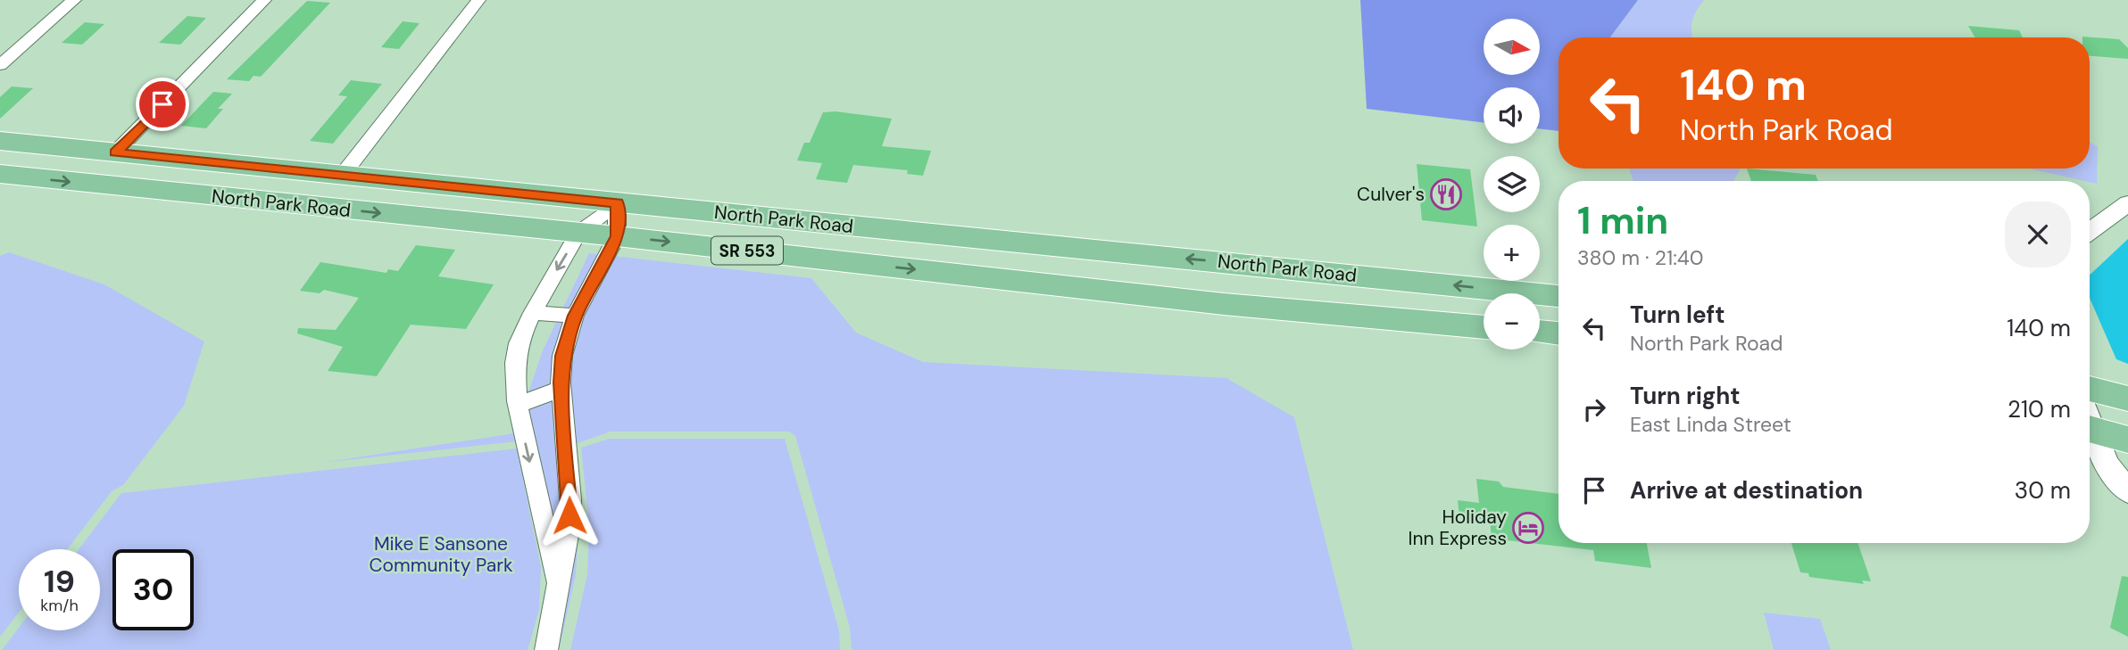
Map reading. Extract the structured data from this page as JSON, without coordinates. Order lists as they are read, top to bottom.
{
  "streets": {
    "main road": ["North Park Road", "SR 553"]
  },
  "parks": ["Mike E Sansone Community Park"],
  "places": {
    "restaurant": ["Culver's"],
    "hotel": ["Holiday Inn Express"]
  },
  "north": "right",
  "page": {
    "map_buttons": ["+", "−"],
    "turn": ["140 m", "North Park Road"],
    "heading": ["1 min", "380 m · 21:40"],
    "list": [
      {
        "name": "Turn left",
        "note": "North Park Road",
        "value": "140 m"
      },
      {
        "name": "Turn right",
        "note": "East Linda Street",
        "value": "210 m"
      },
      {
        "name": "Arrive at destination",
        "value": "30 m"
      }
    ],
    "speed": "19 km/h",
    "limit": "30"
  }
}
